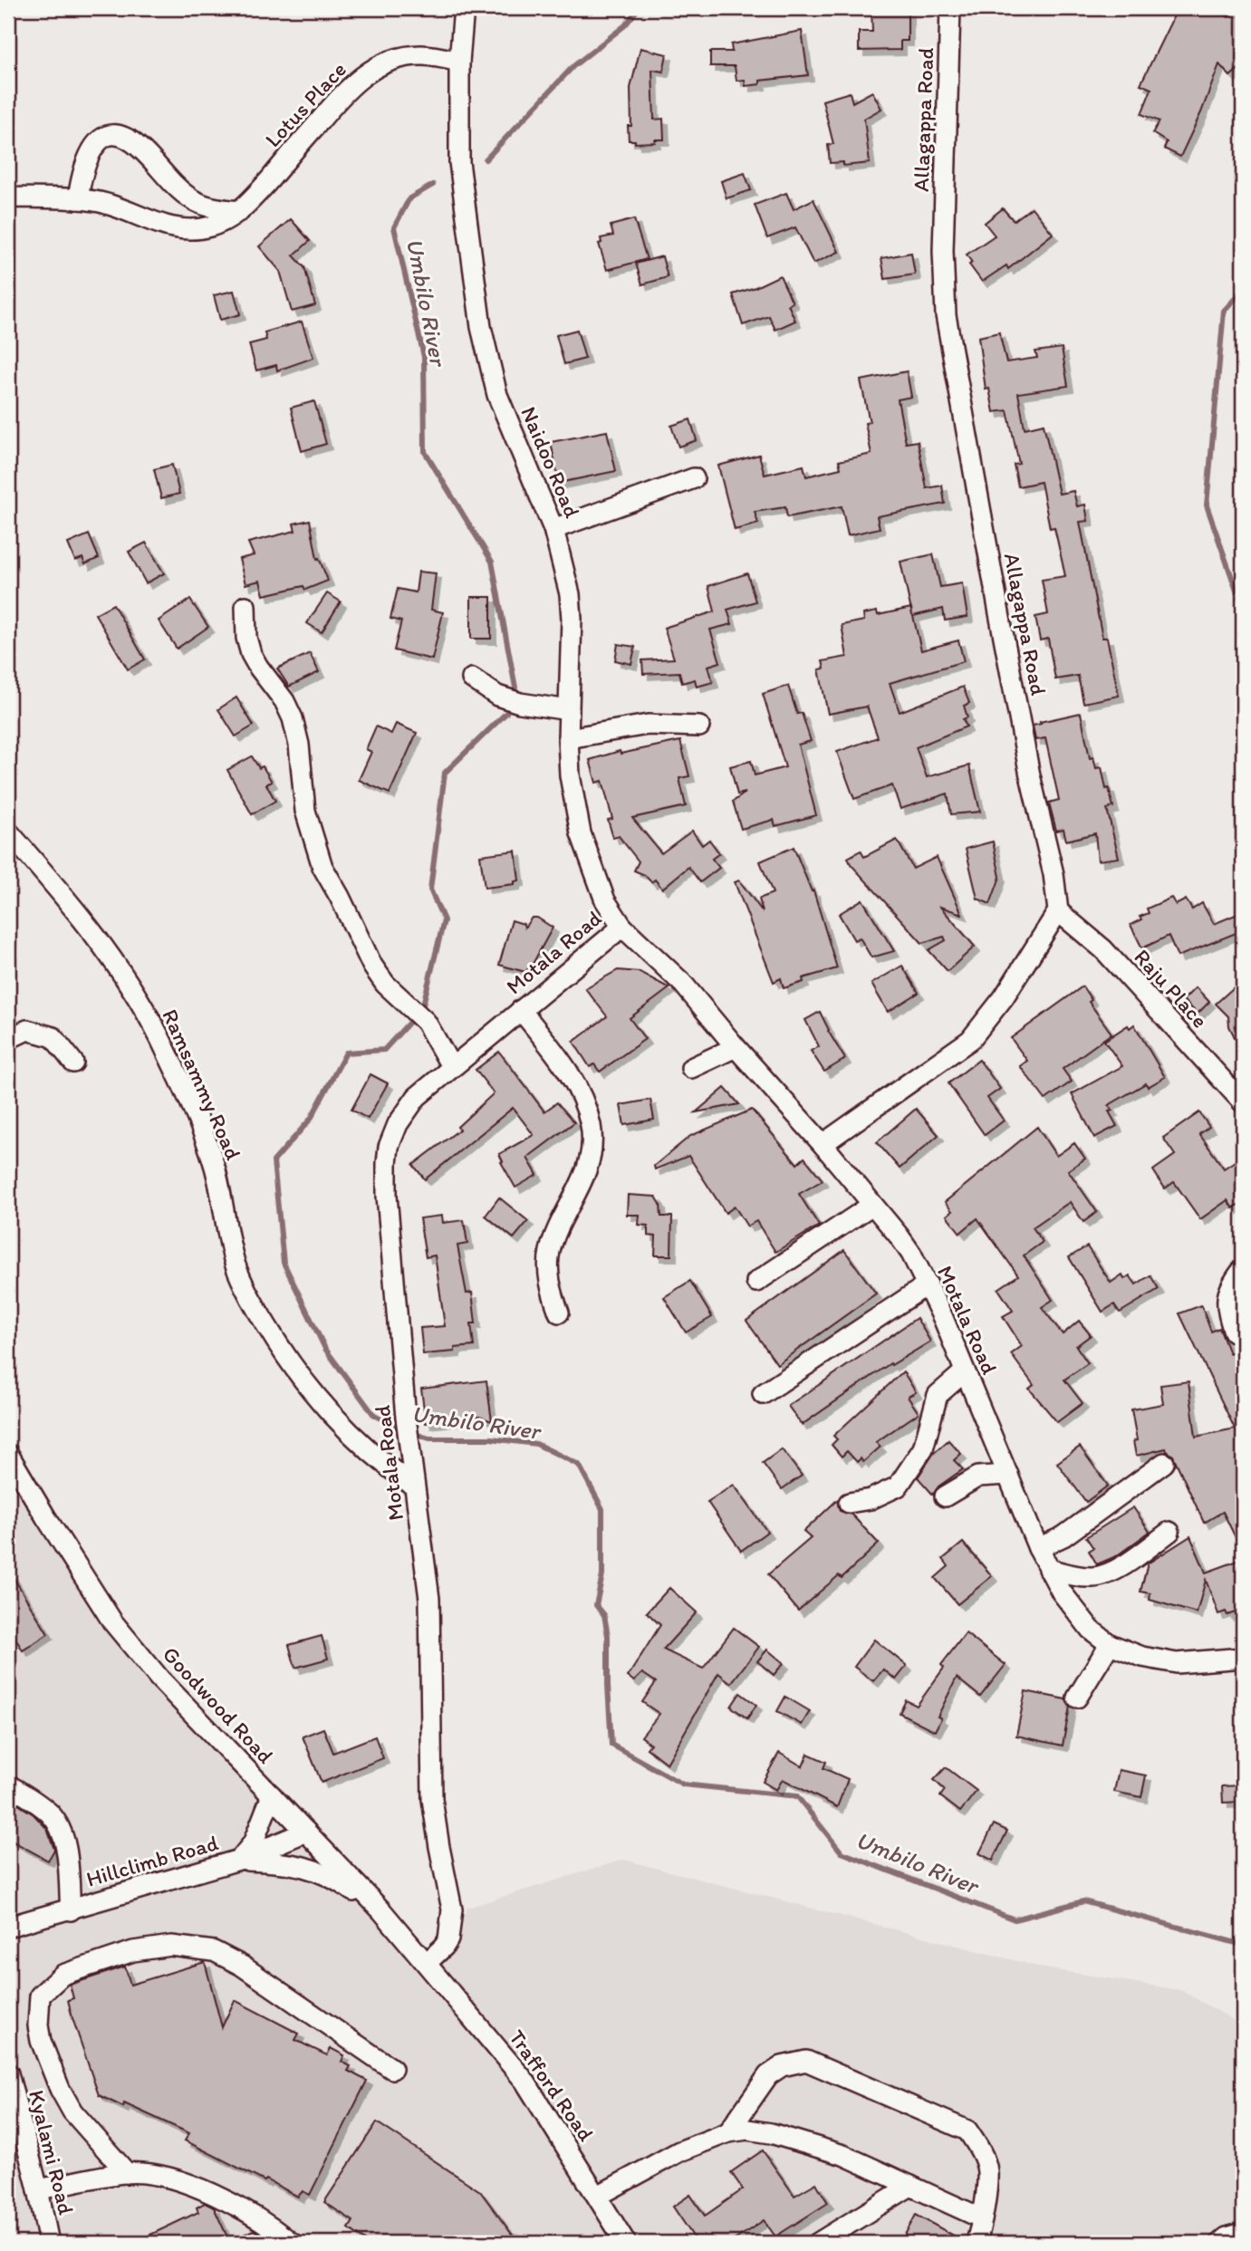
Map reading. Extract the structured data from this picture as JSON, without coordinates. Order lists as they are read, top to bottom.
{
  "streets": {
    "street": [
      "Lotus Place",
      "Allagappa Road",
      "Naidoo Road",
      "Motala Road",
      "Raju Place",
      "Ramsammy Road",
      "Goodwood Road",
      "Hillclimb Road",
      "Trafford Road",
      "Kyalami Road"
    ]
  },
  "crossings": [
    ["Lotus Place", "Naidoo Road"],
    ["Allagappa Road", "Raju Place"],
    ["Naidoo Road", "Motala Road"],
    ["Motala Road", "Ramsammy Road"],
    ["Motala Road", "Goodwood Road"],
    ["Motala Road", "Trafford Road"],
    ["Goodwood Road", "Hillclimb Road"],
    ["Goodwood Road", "Trafford Road"]
  ],
  "water": ["Umbilo River"]
}
